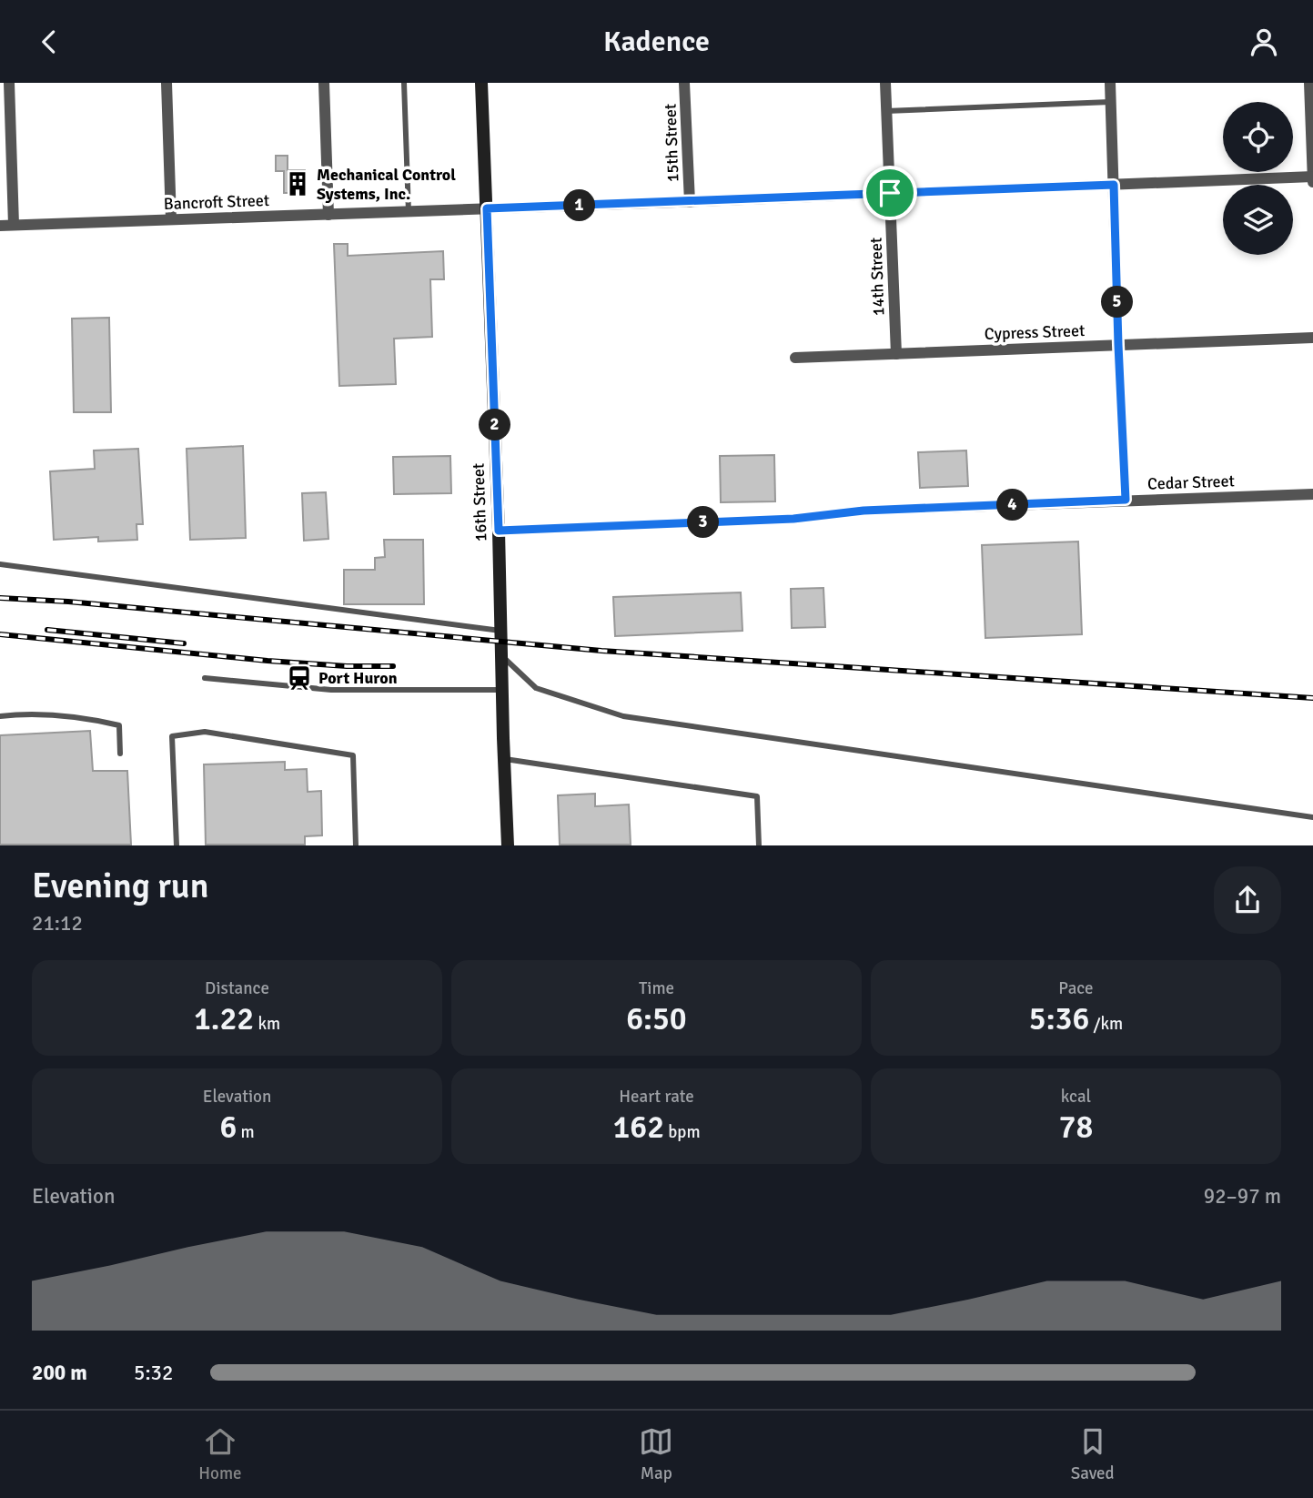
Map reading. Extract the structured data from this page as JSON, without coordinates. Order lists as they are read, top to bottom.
{
  "streets": {
    "street": [
      "15th Street",
      "Bancroft Street",
      "14th Street",
      "Cypress Street",
      "Cedar Street",
      "16th Street"
    ]
  },
  "crossings": [
    ["15th Street", "Bancroft Street"],
    ["Bancroft Street", "14th Street"],
    ["Bancroft Street", "16th Street"],
    ["14th Street", "Cypress Street"],
    ["Cedar Street", "16th Street"]
  ],
  "places": {
    "building": ["Mechanical Control Systems, Inc."],
    "station": ["Port Huron"]
  },
  "page": {
    "header": "Kadence",
    "pins": [
      "1",
      "5",
      "2",
      "4",
      "3"
    ],
    "heading": ["Evening run", "21:12"],
    "stats": [
      ["Distance", "1.22 km"],
      ["Time", "6:50"],
      ["Pace", "5:36 /km"],
      ["Elevation", "6 m"],
      ["Heart rate", "162 bpm"],
      ["kcal", "78"]
    ],
    "chart": ["Elevation", "92–97 m"],
    "list": [
      {
        "name": "200 m",
        "note": "5:32"
      }
    ],
    "tabs": ["Home", "Map", "Saved"]
  }
}
